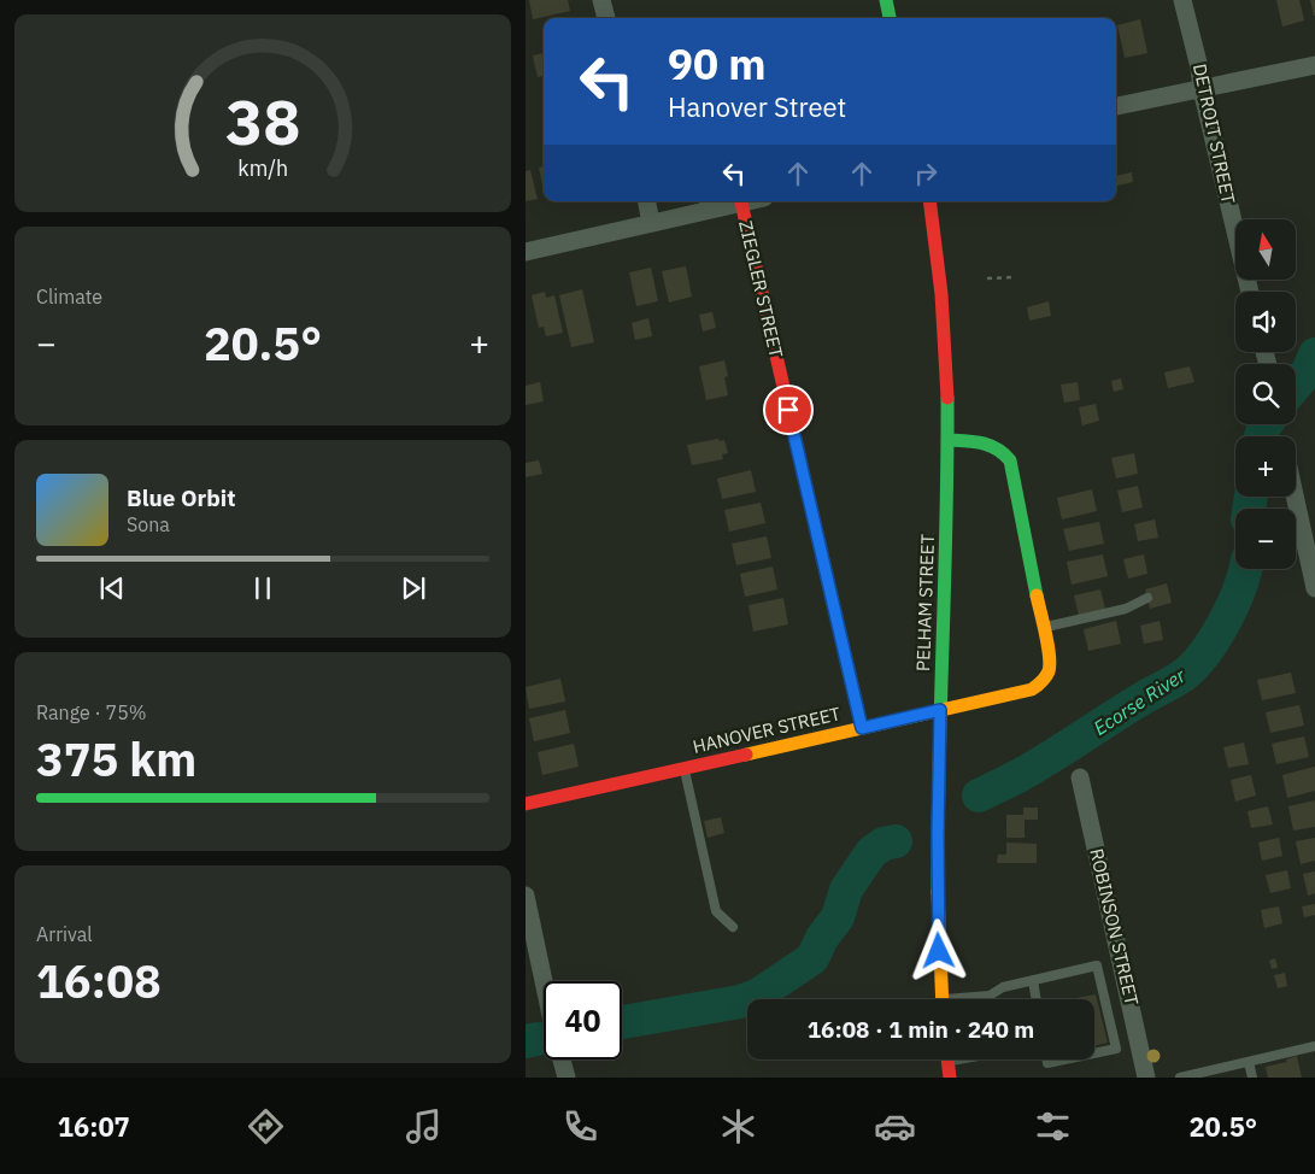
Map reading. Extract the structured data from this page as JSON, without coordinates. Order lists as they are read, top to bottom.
{
  "streets": {
    "street": [
      "DETROIT STREET",
      "ZIEGLER STREET",
      "PELHAM STREET",
      "HANOVER STREET",
      "ROBINSON STREET"
    ]
  },
  "crossings": [
    ["ZIEGLER STREET", "HANOVER STREET"],
    ["PELHAM STREET", "HANOVER STREET"]
  ],
  "water": ["Ecorse River"],
  "north": "top",
  "page": {
    "turn": ["90 m", "Hanover Street"],
    "map_buttons": ["+", "−"],
    "tile": [
      "Climate",
      ["Range · 75%", "375 km"],
      ["Arrival", "16:08"]
    ],
    "heat": ["−", "20.5°", "+"],
    "song": ["Blue Orbit", "Sona"],
    "limit": "40",
    "trip": "16:08 · 1 min · 240 m",
    "tabs": ["16:07", "20.5°"],
    "gauge": ["38", "km/h"]
  }
}
